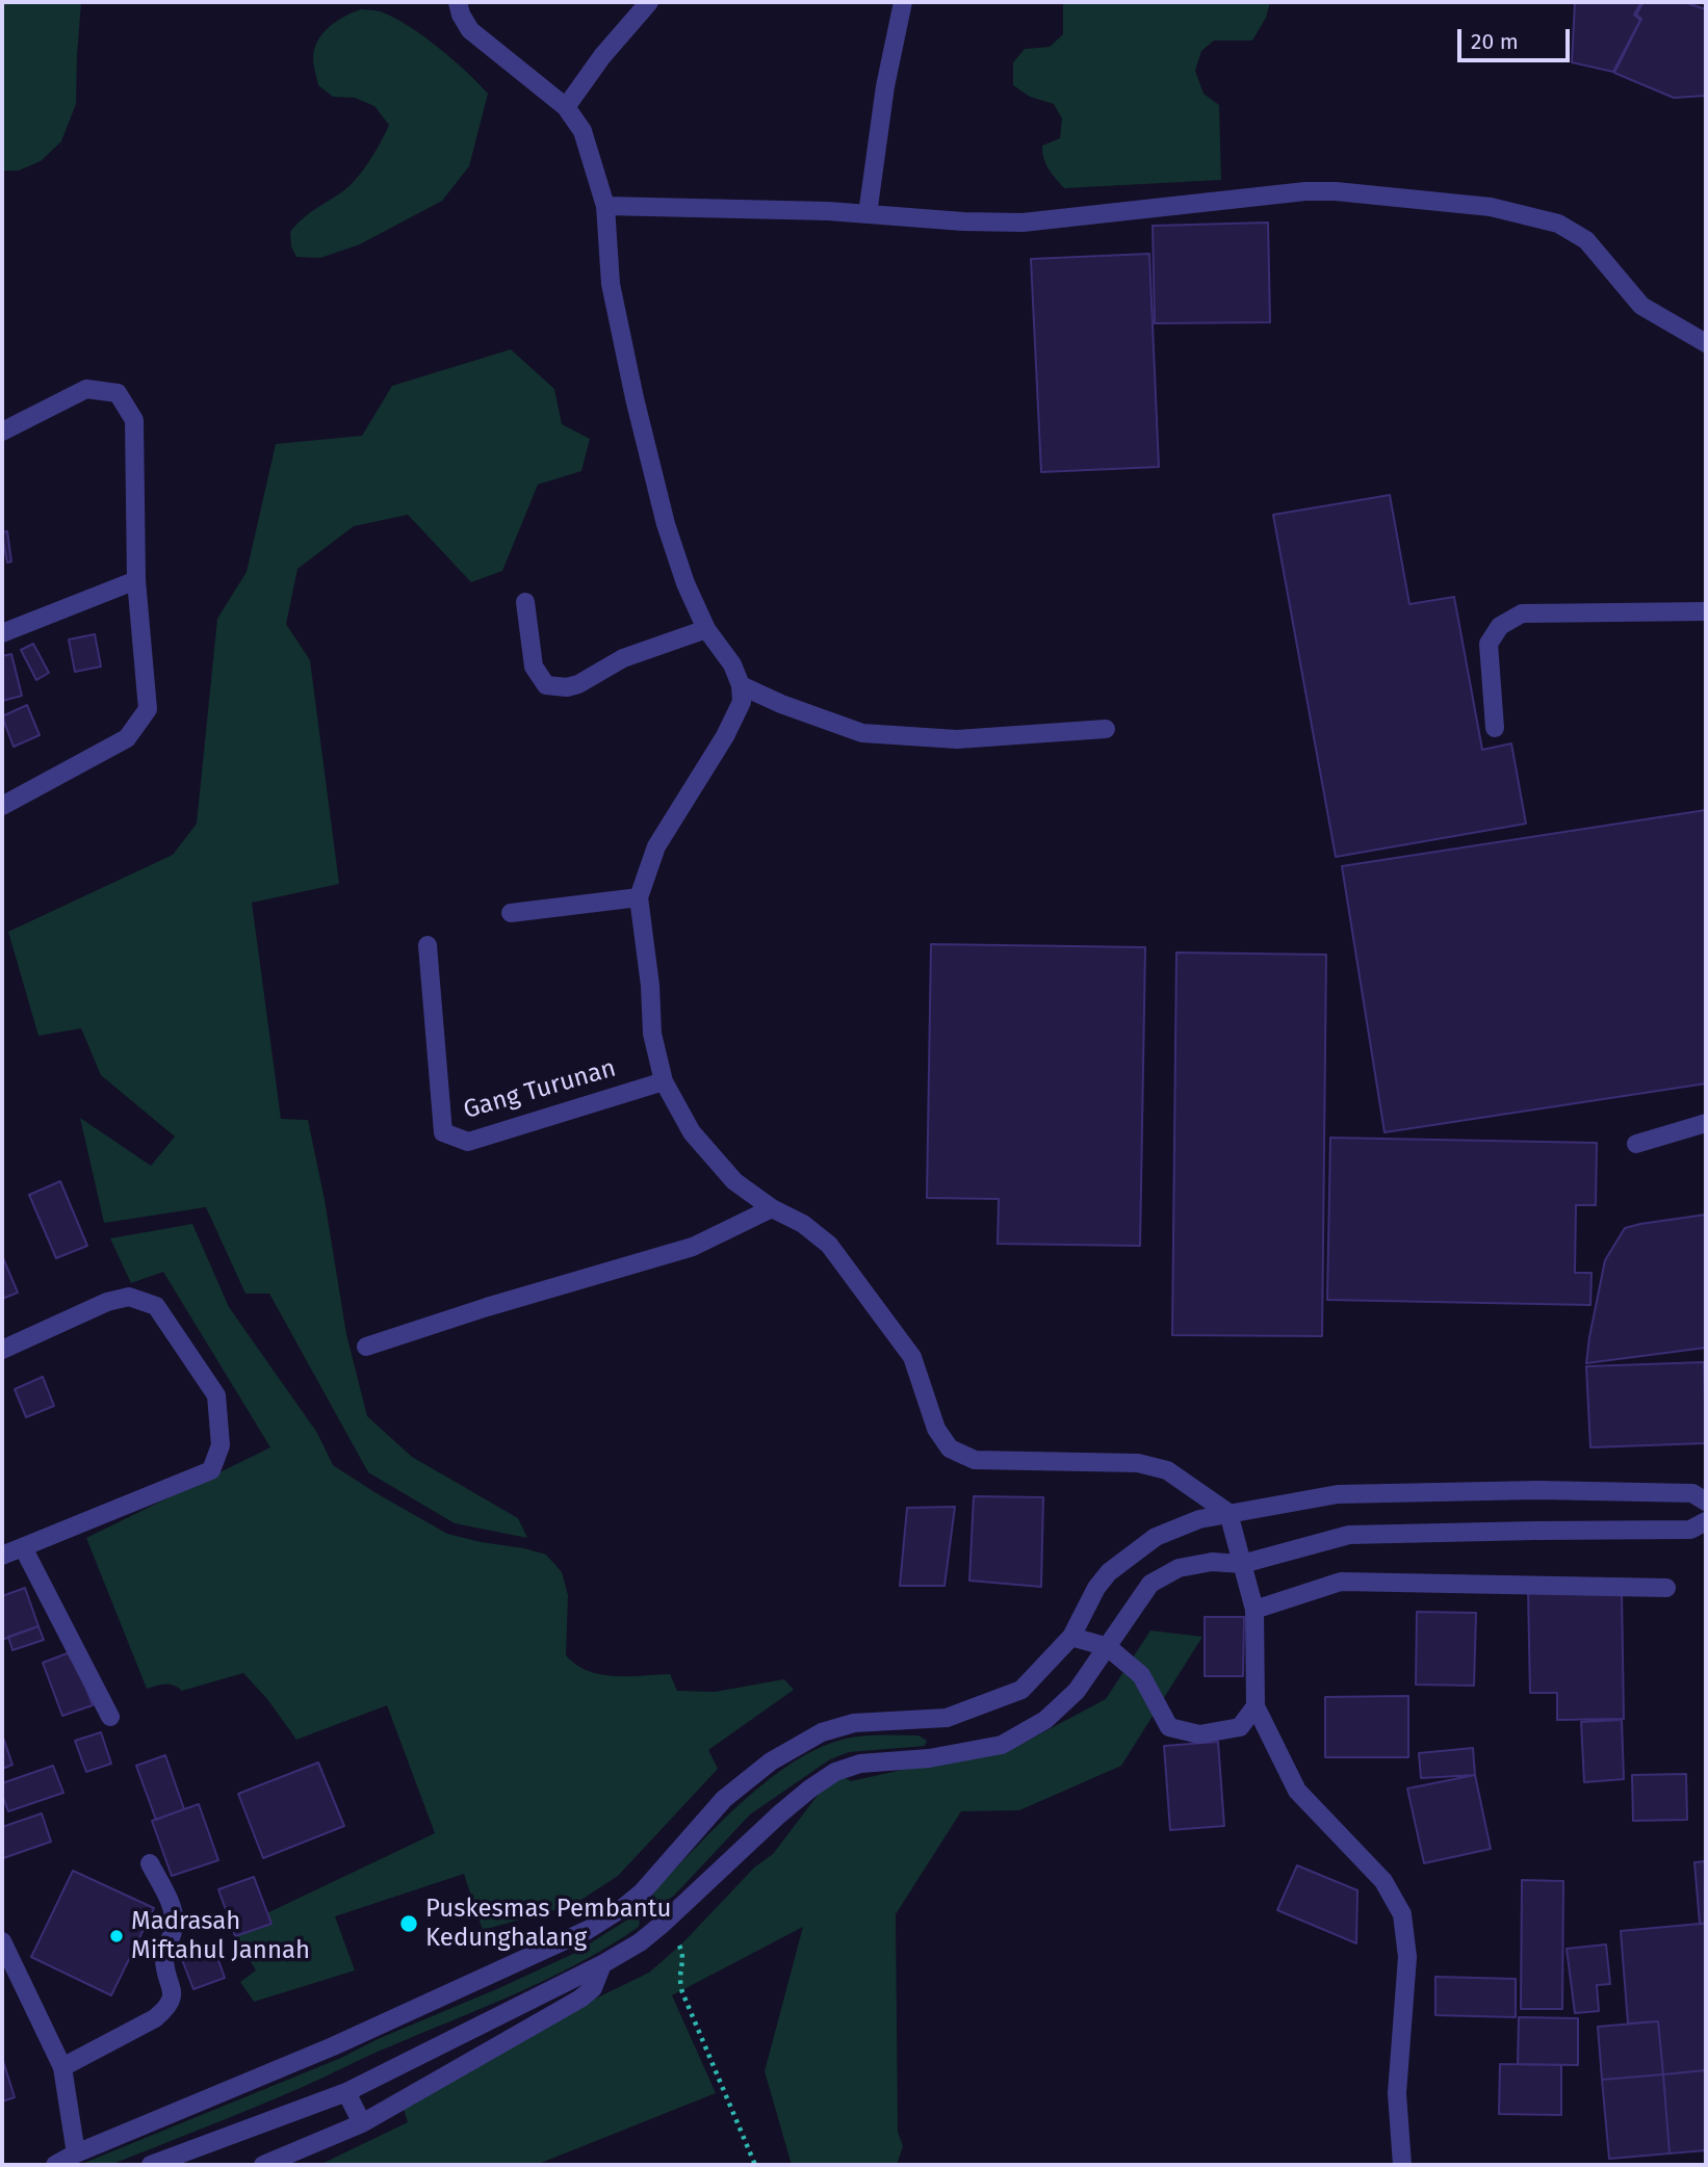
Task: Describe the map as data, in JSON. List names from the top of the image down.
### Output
{
  "streets": {
    "street": ["Gang Turunan"]
  },
  "places": ["Puskesmas Pembantu Kedunghalang", "Madrasah Miftahul Jannah"],
  "scale_bar": "20 m"
}
